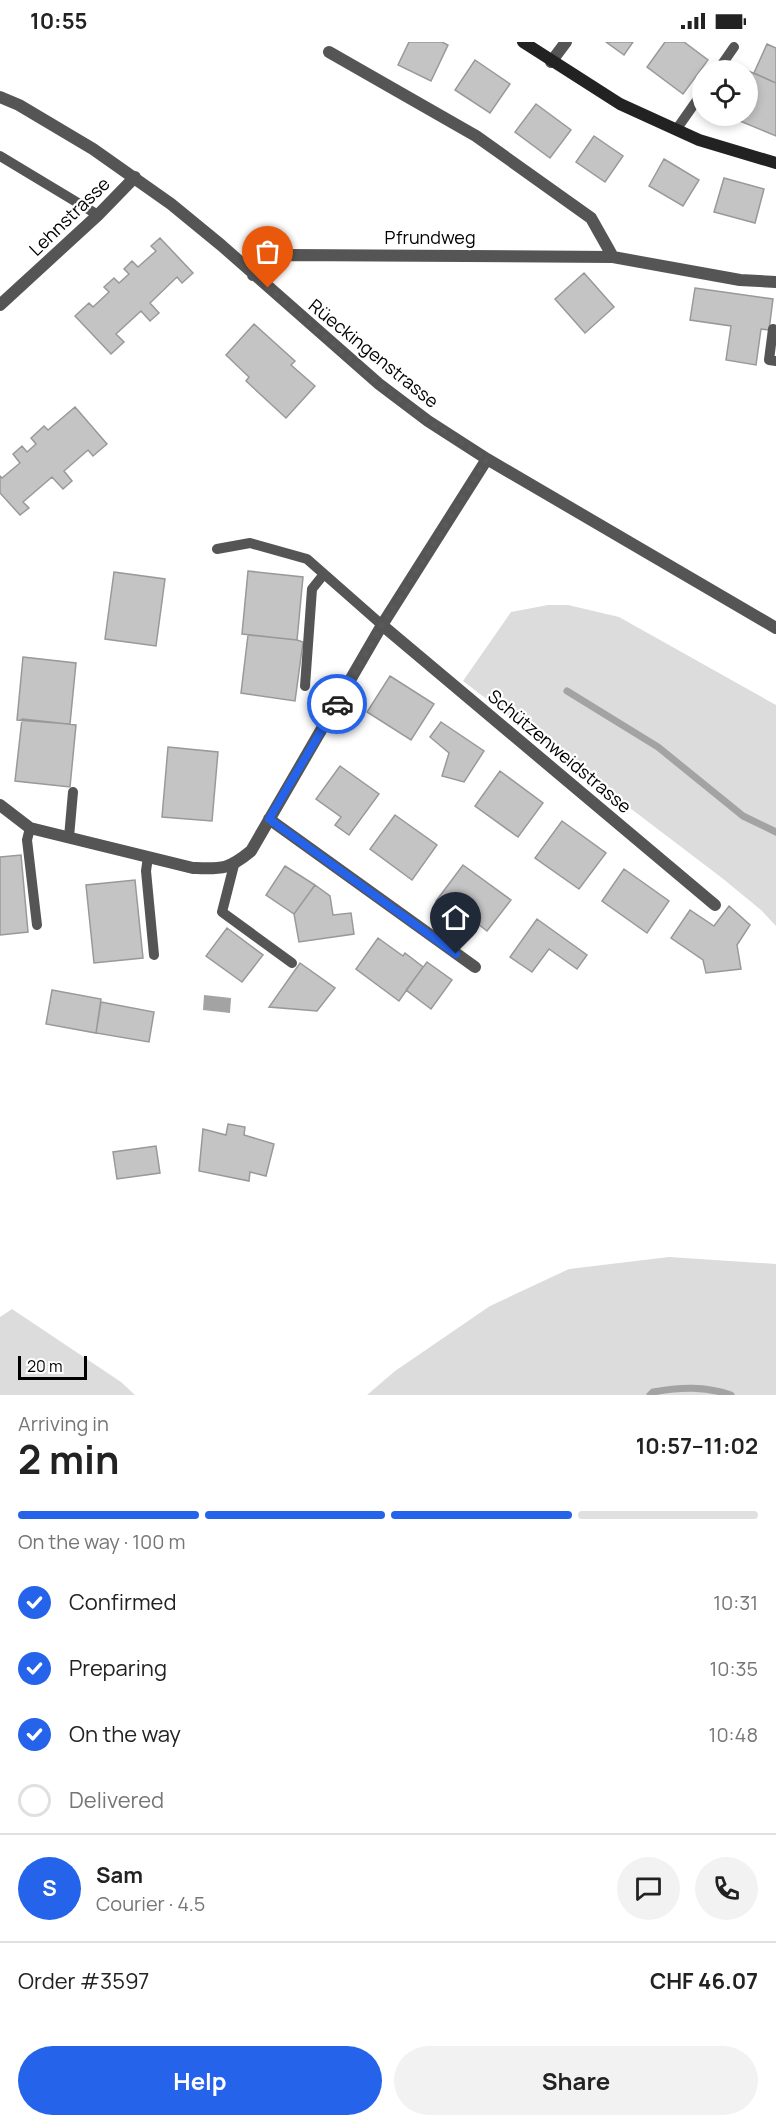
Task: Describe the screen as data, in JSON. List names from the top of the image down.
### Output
{
  "streets": {
    "street": [
      "Lehnstrasse",
      "Pfrundweg",
      "Rüeckingenstrasse",
      "Schützenweidstrasse"
    ]
  },
  "crossings": [
    ["Lehnstrasse", "Rüeckingenstrasse"],
    ["Pfrundweg", "Rüeckingenstrasse"]
  ],
  "scale_bar": "20 m",
  "page": {
    "status": "10:55",
    "scale": "20 m",
    "heading": ["2 min", "Arriving in", "10:57–11:02"],
    "panel": [
      "Sam",
      "Courier · 4.5",
      "Order #3597",
      "CHF 46.07"
    ],
    "bar": "On the way · 100 m",
    "list": [
      ["Confirmed", "10:31"],
      ["Preparing", "10:35"],
      ["On the way", "10:48"],
      "Delivered"
    ],
    "round": "S",
    "buttons": ["Help", "Share"]
  }
}
